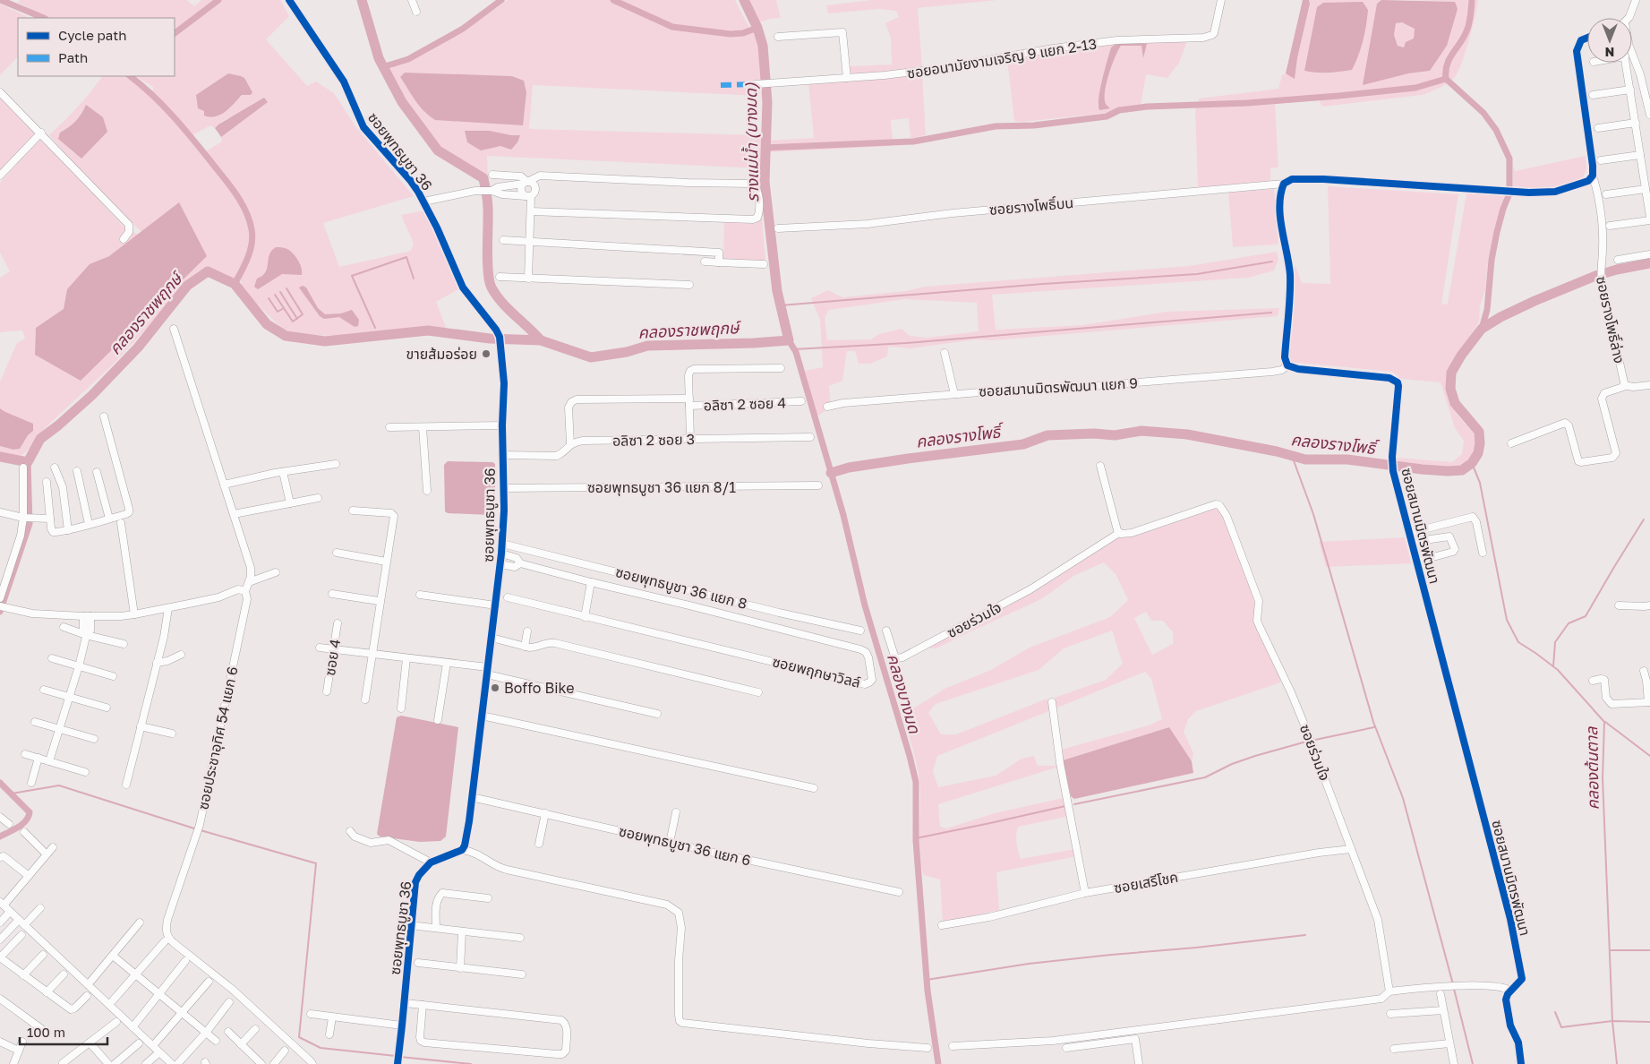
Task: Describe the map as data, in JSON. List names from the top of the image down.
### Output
{
  "streets": {
    "street": [
      "ซอยอนามัยงามเจริญ 9 แยก 2-13",
      "ซอยพุทธบูชา 36",
      "ซอยรางโพธิ์บน",
      "ซอยรางโพธิ์ล่าง",
      "ซอยสมานมิตรพัฒนา แยก 9",
      "อลิซา 2 ซอย 4",
      "อลิซา 2 ซอย 3",
      "ซอยพุทธบูชา 36 แยก 8/1",
      "ซอยสมานมิตรพัฒนา",
      "ซอยพุทธบูชา 36 แยก 8",
      "ซอยร่วมใจ",
      "ซอย 4",
      "ซอยพฤกษาวิลล์",
      "ซอยประชาอุทิศ 54 แยก 6",
      "ซอยพุทธบูชา 36 แยก 6",
      "ซอยเสรีโชค"
    ]
  },
  "crossings": [
    ["ซอยพุทธบูชา 36", "อลิซา 2 ซอย 3"],
    ["ซอยพุทธบูชา 36", "ซอยพุทธบูชา 36 แยก 8/1"],
    ["ซอยพุทธบูชา 36", "ซอยพุทธบูชา 36 แยก 8"],
    ["ซอยพุทธบูชา 36", "ซอยพฤกษาวิลล์"],
    ["ซอยพุทธบูชา 36", "ซอยพุทธบูชา 36 แยก 6"],
    ["ซอยสมานมิตรพัฒนา แยก 9", "ซอยสมานมิตรพัฒนา"],
    ["อลิซา 2 ซอย 4", "อลิซา 2 ซอย 3"],
    ["ซอยร่วมใจ", "ซอยเสรีโชค"]
  ],
  "water": [
    "รางแม่น้ำ (บางมด)",
    "คลองราชพฤกษ์",
    "คลองรางโพธิ์",
    "คลองบางมด",
    "คลองต้นตาล"
  ],
  "places": ["ขายส้มอร่อย", "Boffo Bike"],
  "legend": ["Cycle path", "Path"],
  "scale_bar": "100 m",
  "north": "bottom"
}
